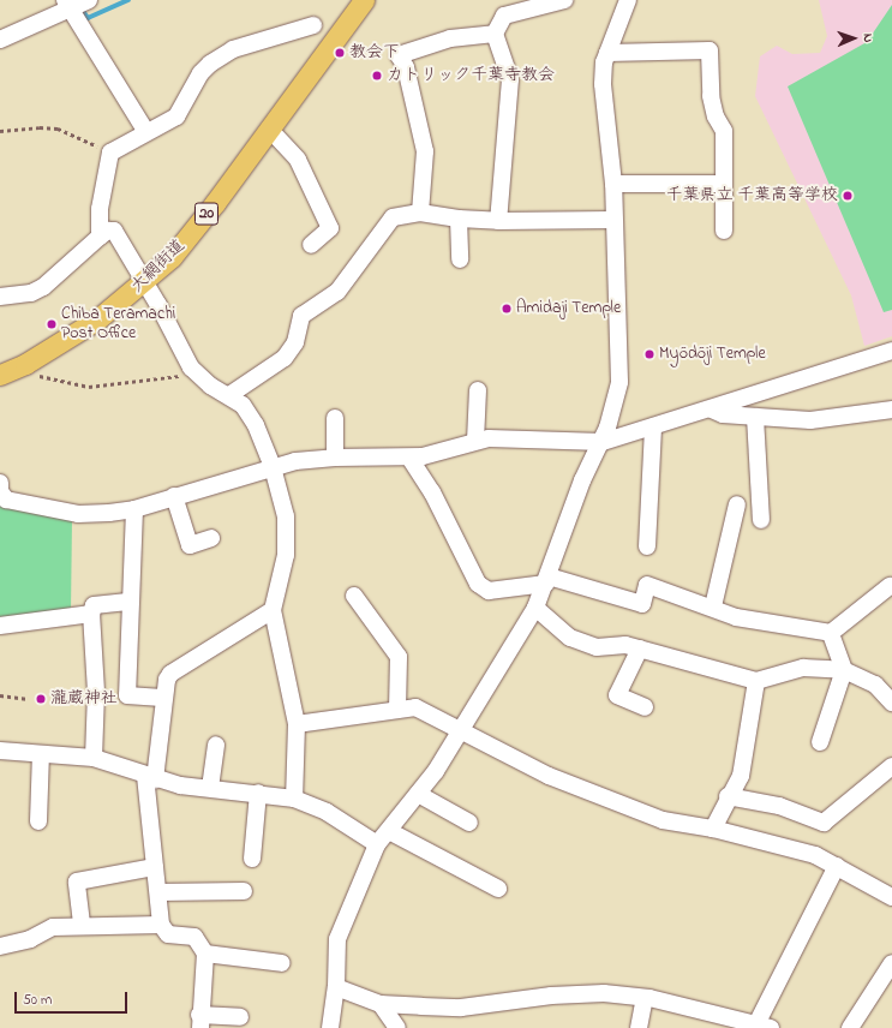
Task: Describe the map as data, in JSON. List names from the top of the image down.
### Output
{
  "streets": {
    "main road": ["20", "大網街道"]
  },
  "places": [
    "教会下",
    "カトリック千葉寺教会",
    "千葉県立 千葉高等学校",
    "Amidaji Temple",
    "Chiba Teramachi Post Office",
    "Myōdōji Temple",
    "瀧蔵神社"
  ],
  "scale_bar": "50 m",
  "north": "right"
}
